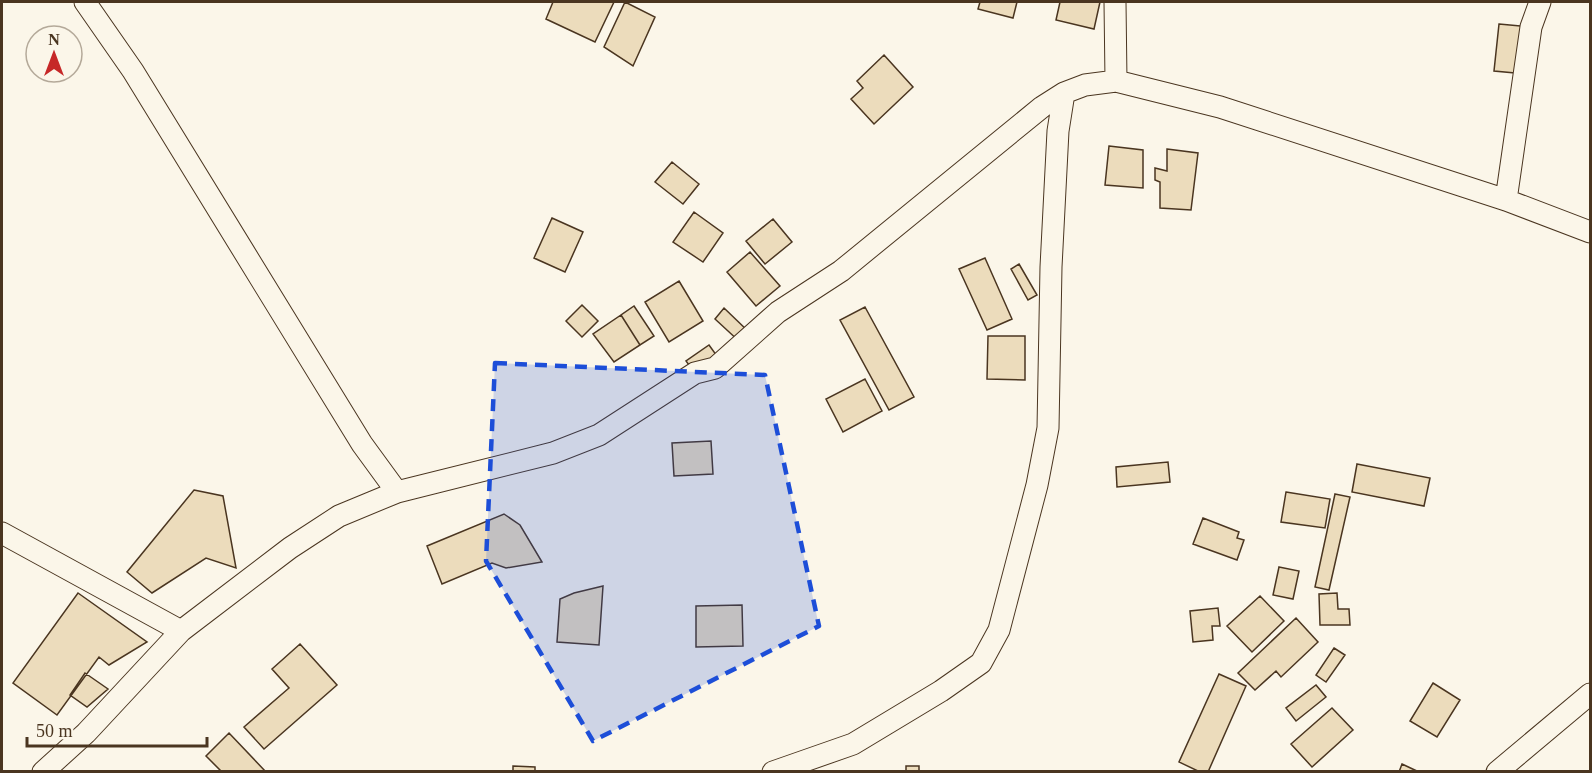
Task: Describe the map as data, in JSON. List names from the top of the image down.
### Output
{
  "scale_bar": "50 m",
  "north": "top"
}
